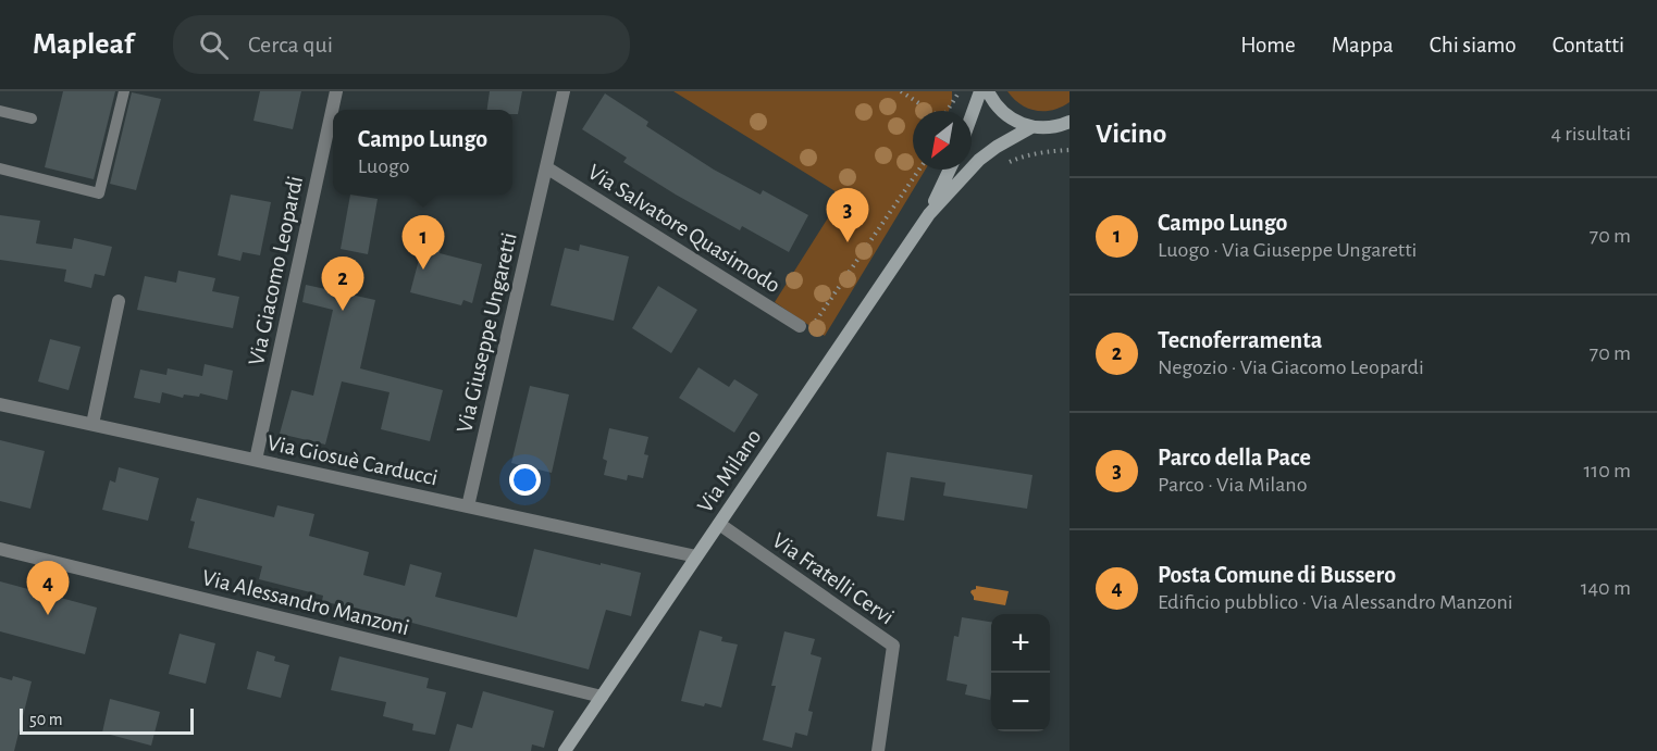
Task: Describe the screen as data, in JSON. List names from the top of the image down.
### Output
{
  "streets": {
    "street": [
      "Via Salvatore Quasimodo",
      "Via Giacomo Leopardi",
      "Via Giuseppe Ungaretti",
      "Via Giosuè Carducci",
      "Via Milano",
      "Via Fratelli Cervi",
      "Via Alessandro Manzoni"
    ]
  },
  "crossings": [
    ["Via Salvatore Quasimodo", "Via Giuseppe Ungaretti"],
    ["Via Giacomo Leopardi", "Via Giosuè Carducci"],
    ["Via Giuseppe Ungaretti", "Via Giosuè Carducci"],
    ["Via Giosuè Carducci", "Via Milano"],
    ["Via Milano", "Via Fratelli Cervi"],
    ["Via Milano", "Via Alessandro Manzoni"]
  ],
  "scale_bar": "50 m",
  "north": "bottom left",
  "page": {
    "header": "Mapleaf",
    "search": "Cerca qui",
    "nav": [
      "Home",
      "Mappa",
      "Chi siamo",
      "Contatti"
    ],
    "heading": ["Vicino", "4 risultati"],
    "popup": ["Campo Lungo", "Luogo"],
    "list": [
      {
        "mark": "1",
        "name": "Campo Lungo",
        "note": "Luogo · Via Giuseppe Ungaretti",
        "value": "70 m"
      },
      {
        "mark": "2",
        "name": "Tecnoferramenta",
        "note": "Negozio · Via Giacomo Leopardi",
        "value": "70 m"
      },
      {
        "mark": "3",
        "name": "Parco della Pace",
        "note": "Parco · Via Milano",
        "value": "110 m"
      },
      {
        "mark": "4",
        "name": "Posta Comune di Bussero",
        "note": "Edificio pubblico · Via Alessandro Manzoni",
        "value": "140 m"
      }
    ],
    "pins": [
      "3",
      "1",
      "2",
      "4"
    ],
    "map_buttons": ["+", "−"],
    "scale": "50 m"
  }
}
